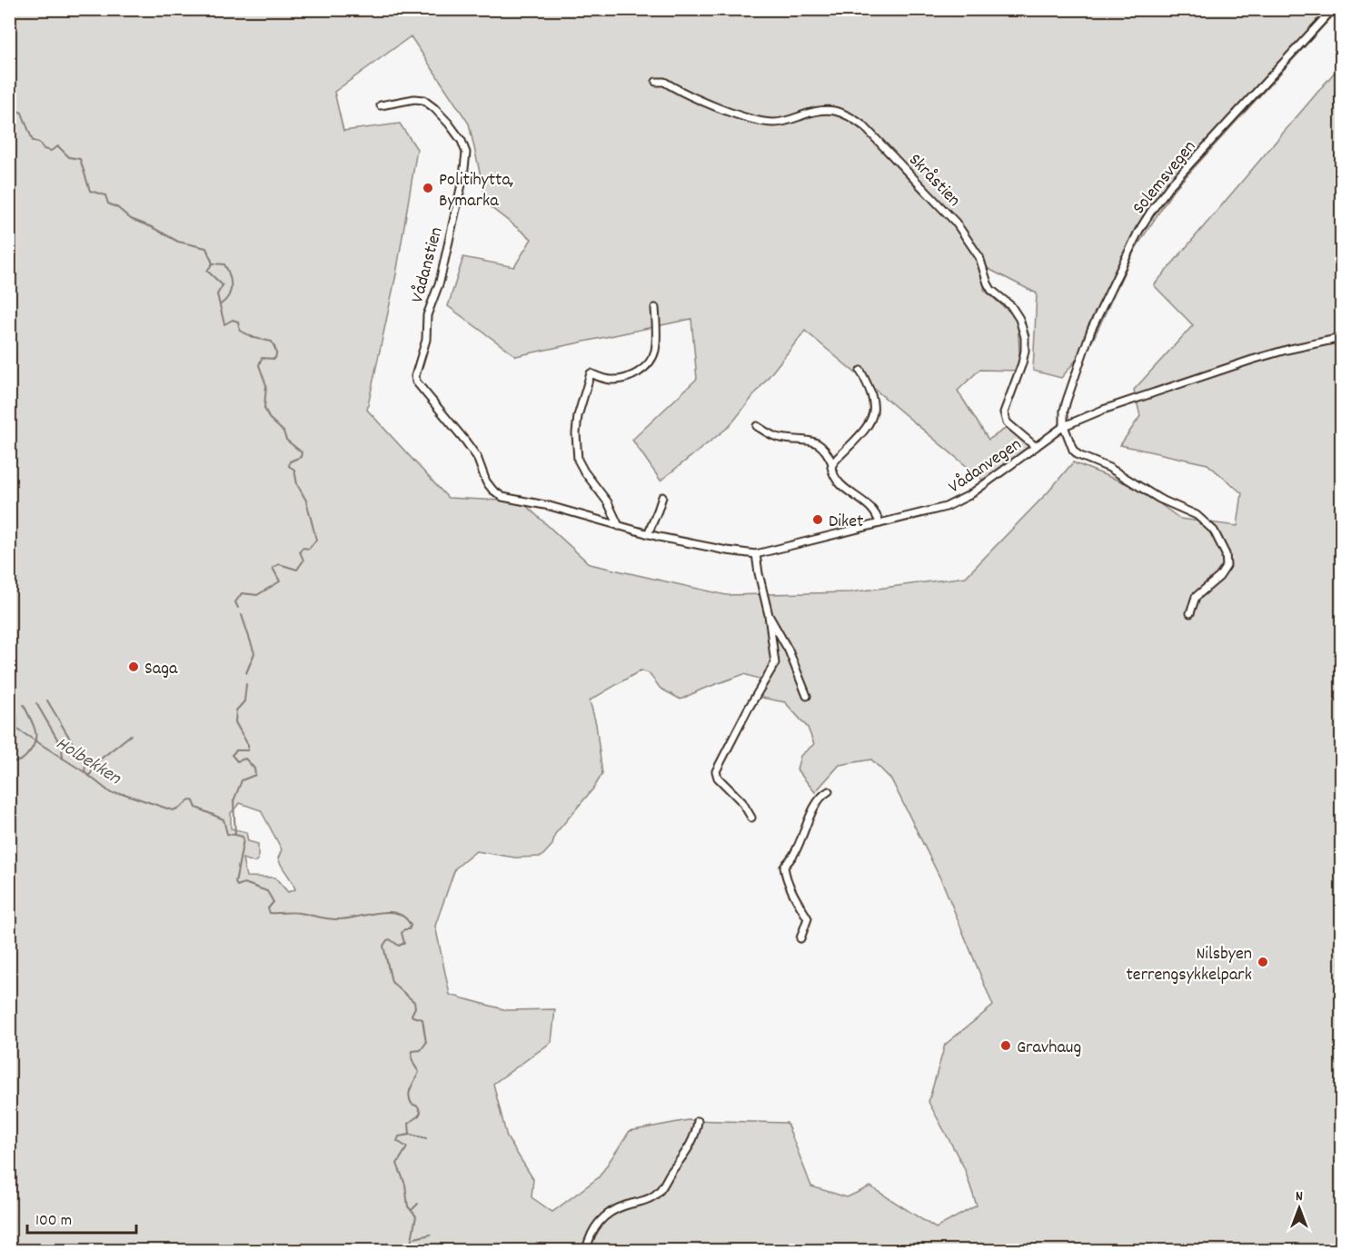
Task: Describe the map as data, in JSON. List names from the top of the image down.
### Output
{
  "streets": {
    "street": [
      "Solemsvegen",
      "Skråstien",
      "Vådanstien",
      "Vådanvegen"
    ]
  },
  "crossings": [
    ["Solemsvegen", "Vådanvegen"],
    ["Skråstien", "Vådanvegen"],
    ["Vådanstien", "Vådanvegen"]
  ],
  "water": ["Holbekken"],
  "places": [
    "Politihytta, Bymarka",
    "Diket",
    "Saga",
    "Nilsbyen terrengsykkelpark",
    "Gravhaug"
  ],
  "scale_bar": "100 m",
  "north": "top"
}
